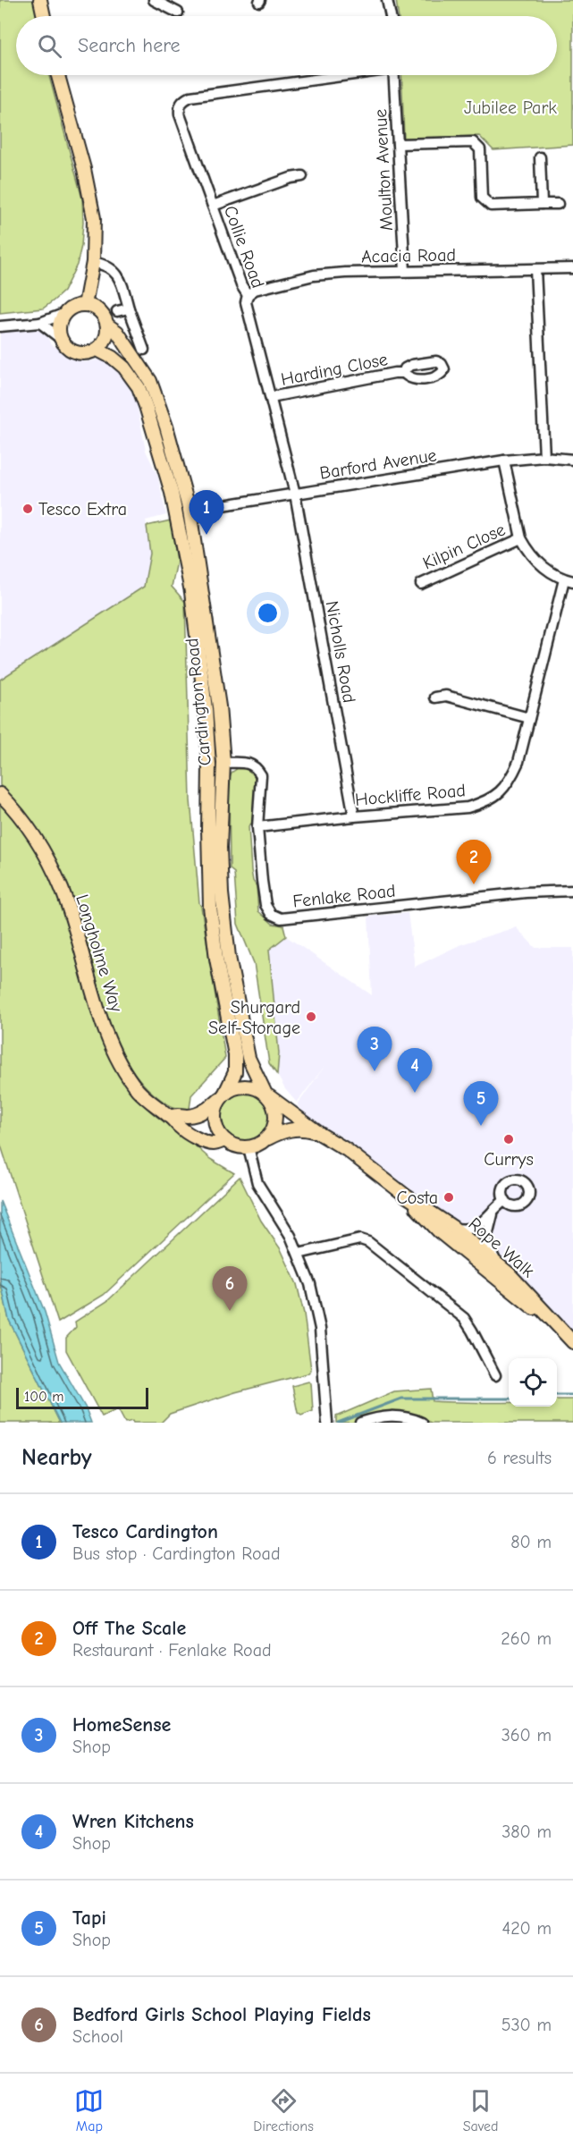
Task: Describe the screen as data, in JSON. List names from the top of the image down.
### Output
{
  "streets": {
    "main road": ["Cardington Road", "Longholme Way", "Rope Walk"],
    "street": [
      "Moulton Avenue",
      "Collie Road",
      "Acacia Road",
      "Harding Close",
      "Barford Avenue",
      "Kilpin Close",
      "Nicholls Road",
      "Hockliffe Road",
      "Fenlake Road"
    ]
  },
  "crossings": [
    ["Moulton Avenue", "Acacia Road"],
    ["Collie Road", "Acacia Road"],
    ["Collie Road", "Harding Close"],
    ["Collie Road", "Barford Avenue"],
    ["Collie Road", "Nicholls Road"],
    ["Barford Avenue", "Nicholls Road"],
    ["Barford Avenue", "Cardington Road"],
    ["Nicholls Road", "Hockliffe Road"],
    ["Cardington Road", "Fenlake Road"],
    ["Cardington Road", "Longholme Way"],
    ["Cardington Road", "Rope Walk"],
    ["Hockliffe Road", "Fenlake Road"],
    ["Longholme Way", "Rope Walk"]
  ],
  "parks": ["Jubilee Park"],
  "places": [
    "Tesco Extra",
    "Shurgard Self-Storage",
    "Currys",
    "Costa"
  ],
  "scale_bar": "100 m",
  "page": {
    "search": "Search here",
    "pins": [
      "1",
      "2",
      "3",
      "4",
      "5",
      "6"
    ],
    "scale": "100 m",
    "heading": ["Nearby", "6 results"],
    "list": [
      {
        "mark": "1",
        "name": "Tesco Cardington",
        "note": "Bus stop · Cardington Road",
        "value": "80 m"
      },
      {
        "mark": "2",
        "name": "Off The Scale",
        "note": "Restaurant · Fenlake Road",
        "value": "260 m"
      },
      {
        "mark": "3",
        "name": "HomeSense",
        "note": "Shop",
        "value": "360 m"
      },
      {
        "mark": "4",
        "name": "Wren Kitchens",
        "note": "Shop",
        "value": "380 m"
      },
      {
        "mark": "5",
        "name": "Tapi",
        "note": "Shop",
        "value": "420 m"
      },
      {
        "mark": "6",
        "name": "Bedford Girls School Playing Fields",
        "note": "School",
        "value": "530 m"
      }
    ],
    "nav": ["Map", "Directions", "Saved"]
  }
}
